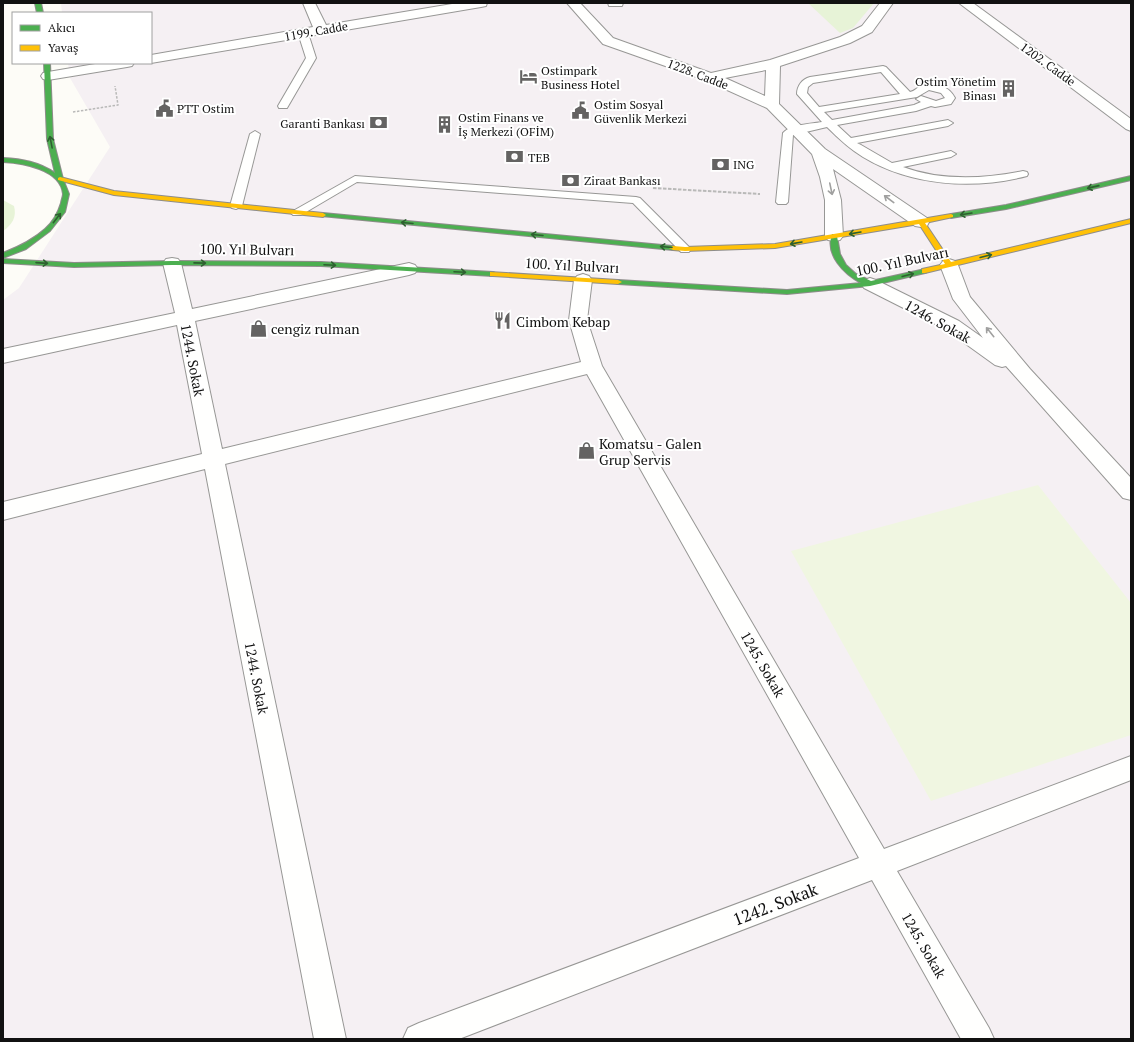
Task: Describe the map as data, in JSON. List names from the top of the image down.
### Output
{
  "streets": {
    "main road": ["100. Yıl Bulvarı"],
    "street": [
      "1199. Cadde",
      "1202. Cadde",
      "1228. Cadde",
      "1246. Sokak",
      "1244. Sokak",
      "1245. Sokak",
      "1242. Sokak"
    ]
  },
  "crossings": [
    ["1228. Cadde", "100. Yıl Bulvarı"],
    ["100. Yıl Bulvarı", "1246. Sokak"],
    ["100. Yıl Bulvarı", "1244. Sokak"],
    ["100. Yıl Bulvarı", "1245. Sokak"],
    ["1245. Sokak", "1242. Sokak"]
  ],
  "places": {
    "hotel": ["Ostimpark Business Hotel"],
    "building": ["Ostim Yönetim Binası", "Ostim Finans ve İş Merkezi (OFİM)"],
    "public building": ["PTT Ostim", "Ostim Sosyal Güvenlik Merkezi"],
    "bank": [
      "Garanti Bankası",
      "TEB",
      "ING",
      "Ziraat Bankası"
    ],
    "restaurant": ["Cimbom Kebap"],
    "shop": ["cengiz rulman", "Komatsu - Galen Grup Servis"]
  },
  "legend": ["Akıcı", "Yavaş"]
}
